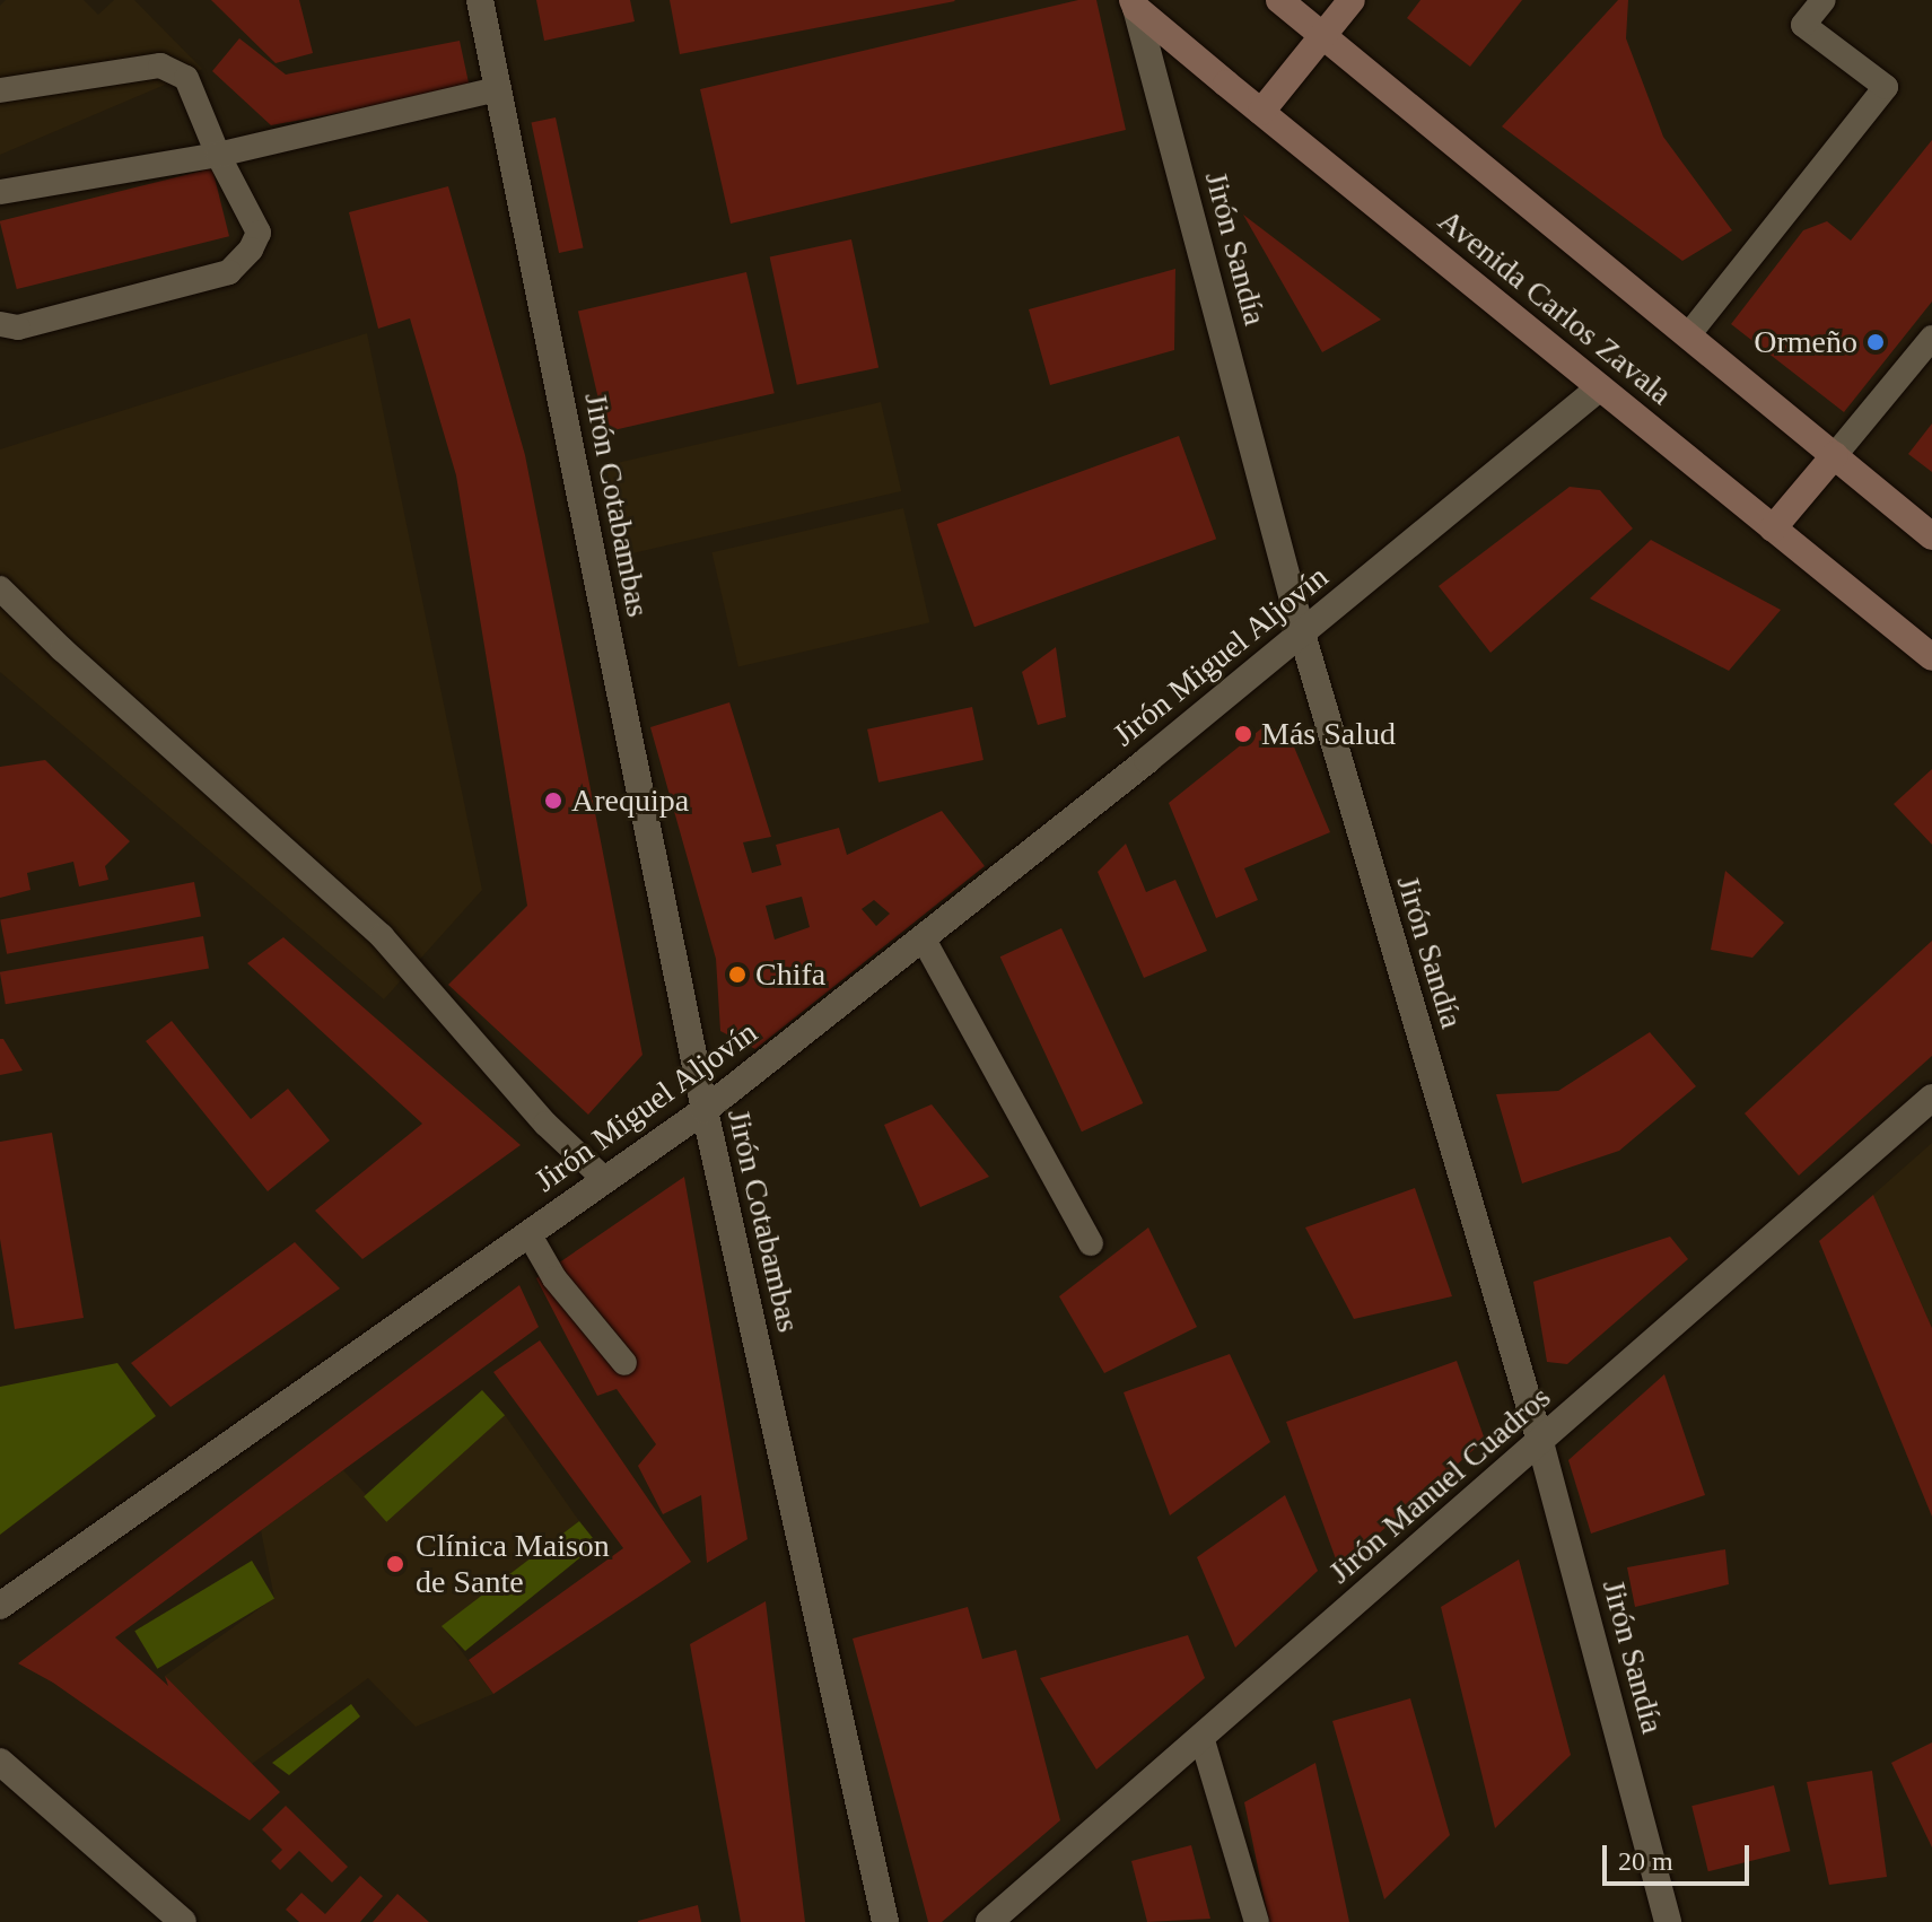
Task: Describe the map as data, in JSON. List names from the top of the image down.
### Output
{
  "streets": {
    "main road": ["Avenida Carlos Zavala"],
    "street": [
      "Jirón Sandía",
      "Jirón Cotabambas",
      "Jirón Miguel Aljovín",
      "Jirón Manuel Cuadros"
    ]
  },
  "crossings": [
    ["Jirón Sandía", "Avenida Carlos Zavala"],
    ["Jirón Sandía", "Jirón Miguel Aljovín"],
    ["Jirón Sandía", "Jirón Manuel Cuadros"],
    ["Avenida Carlos Zavala", "Jirón Miguel Aljovín"],
    ["Jirón Cotabambas", "Jirón Miguel Aljovín"]
  ],
  "places": [
    "Ormeño",
    "Más Salud",
    "Arequipa",
    "Chifa",
    "Clínica Maison de Sante"
  ],
  "scale_bar": "20 m"
}
